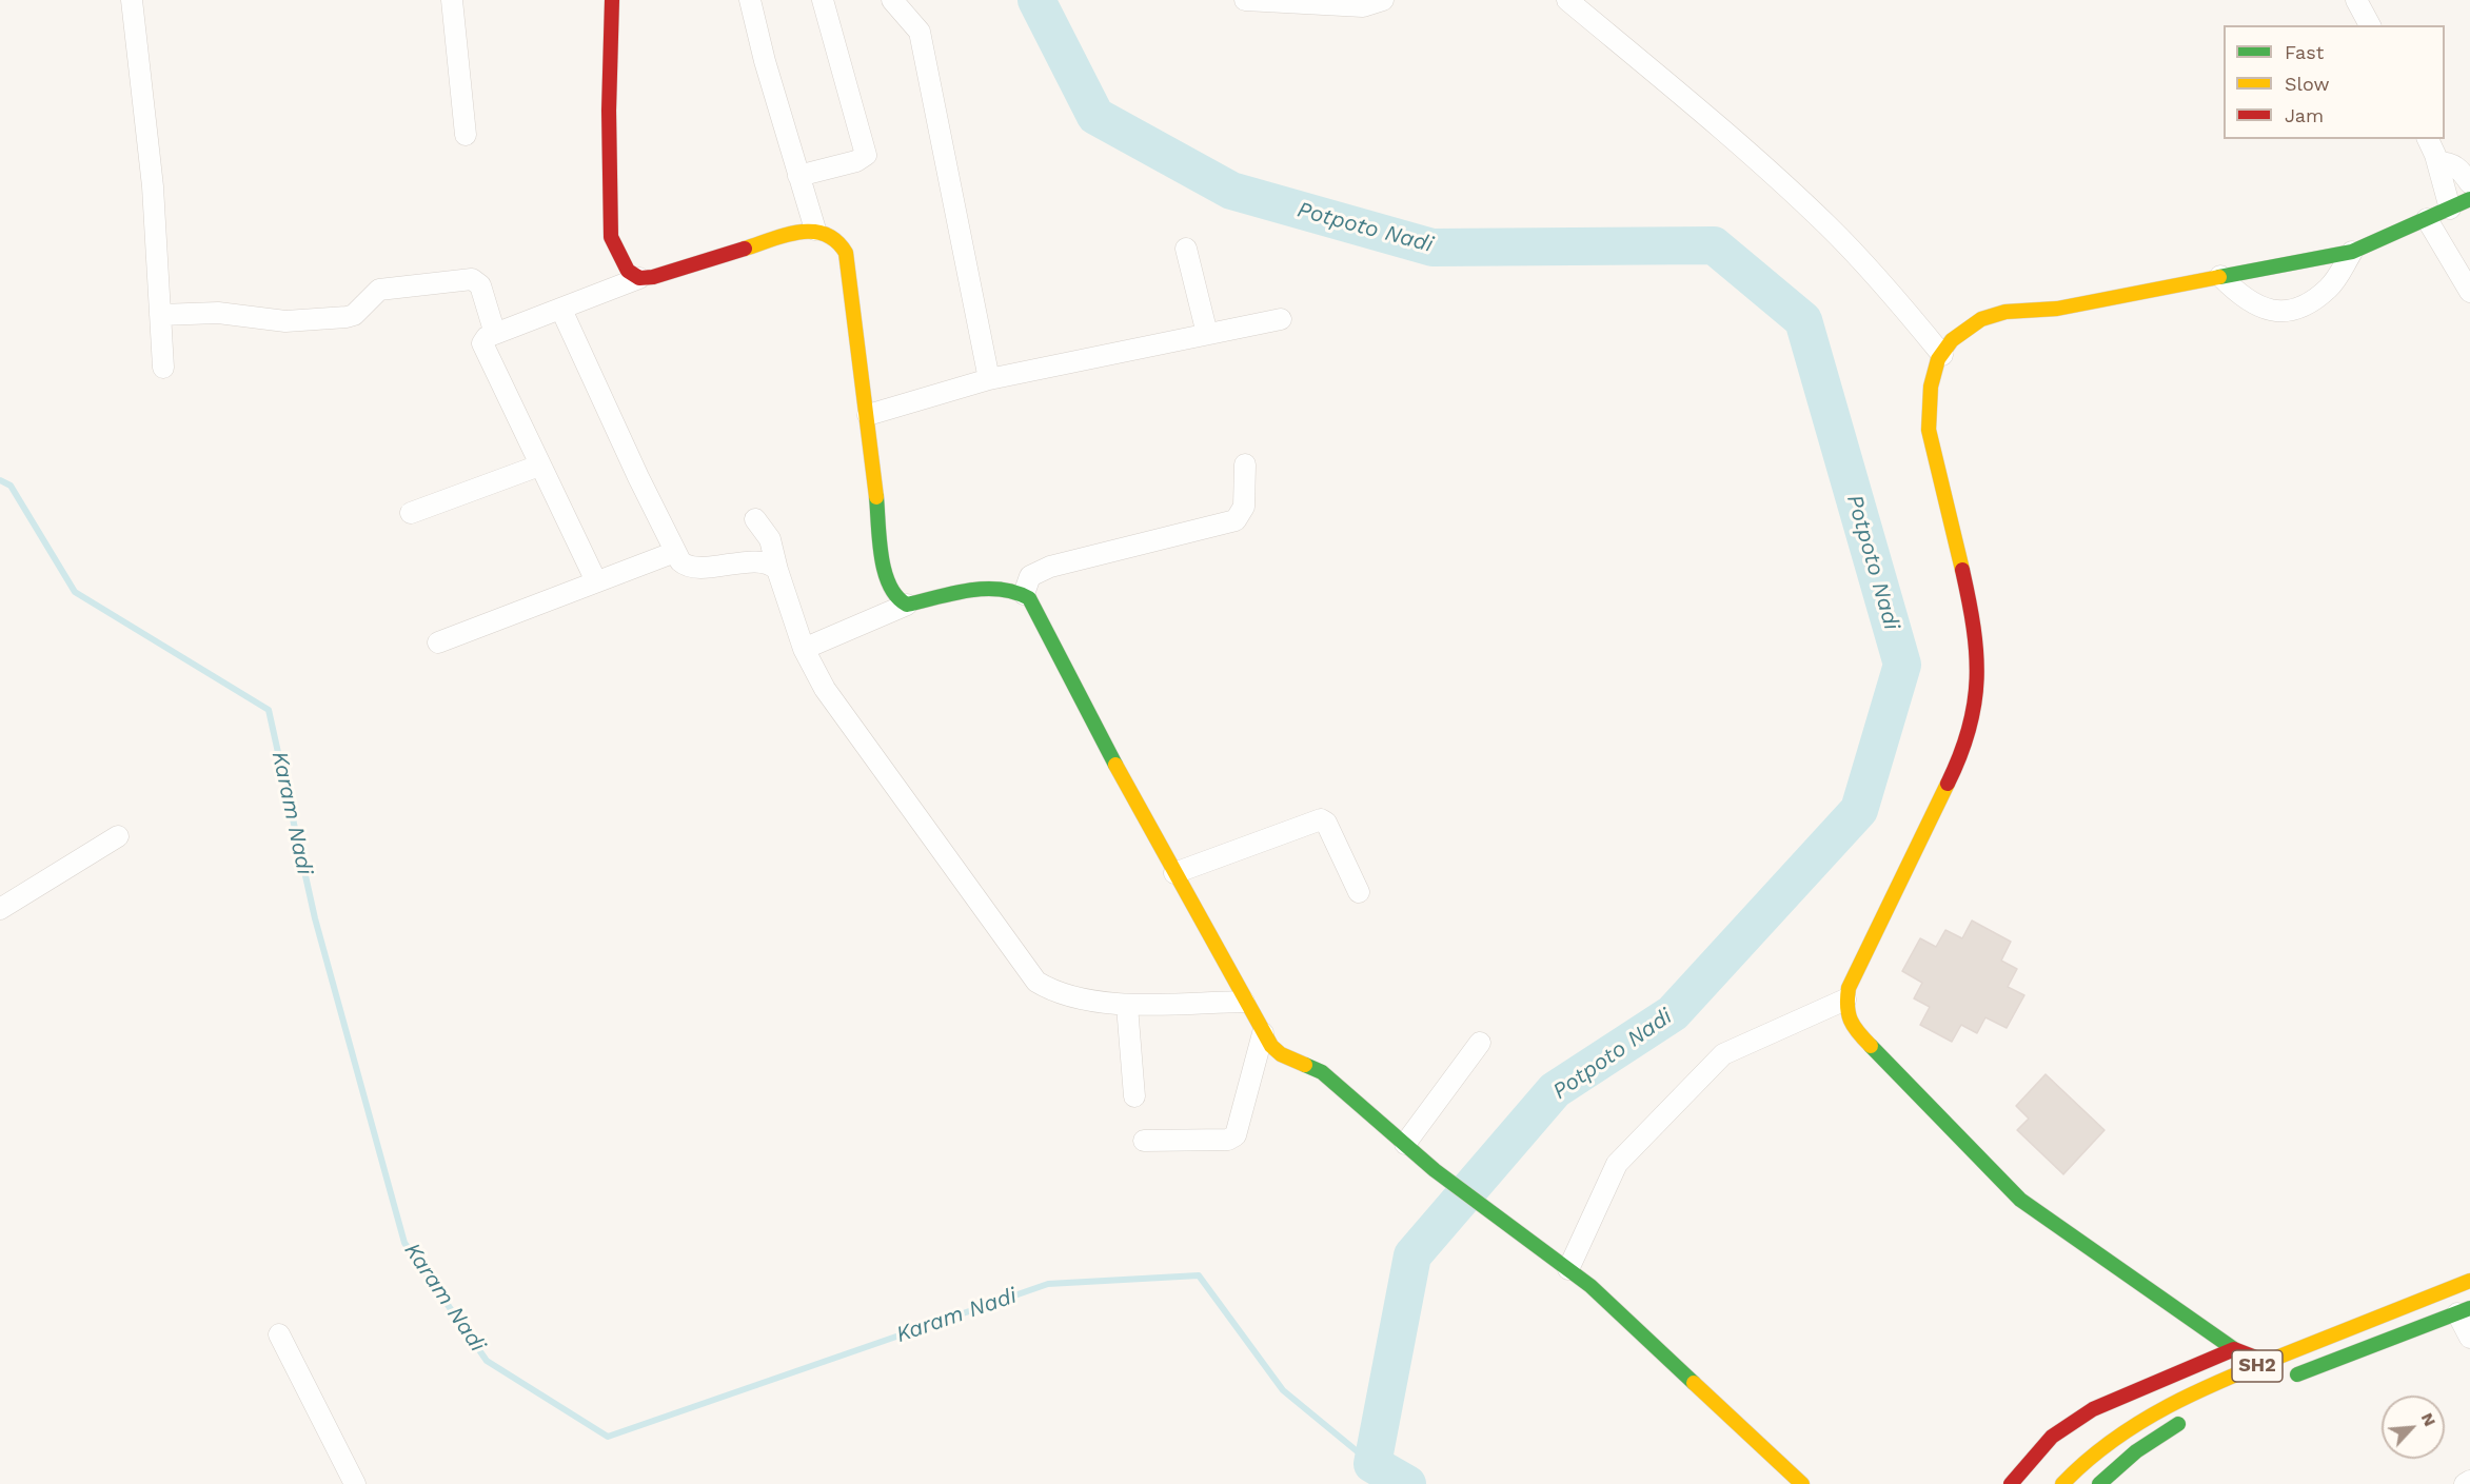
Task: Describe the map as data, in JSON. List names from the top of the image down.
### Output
{
  "streets": {
    "street": ["SH2"]
  },
  "water": ["Potpoto Nadi", "Karam Nadi"],
  "legend": ["Fast", "Slow", "Jam"],
  "north": "top right"
}
